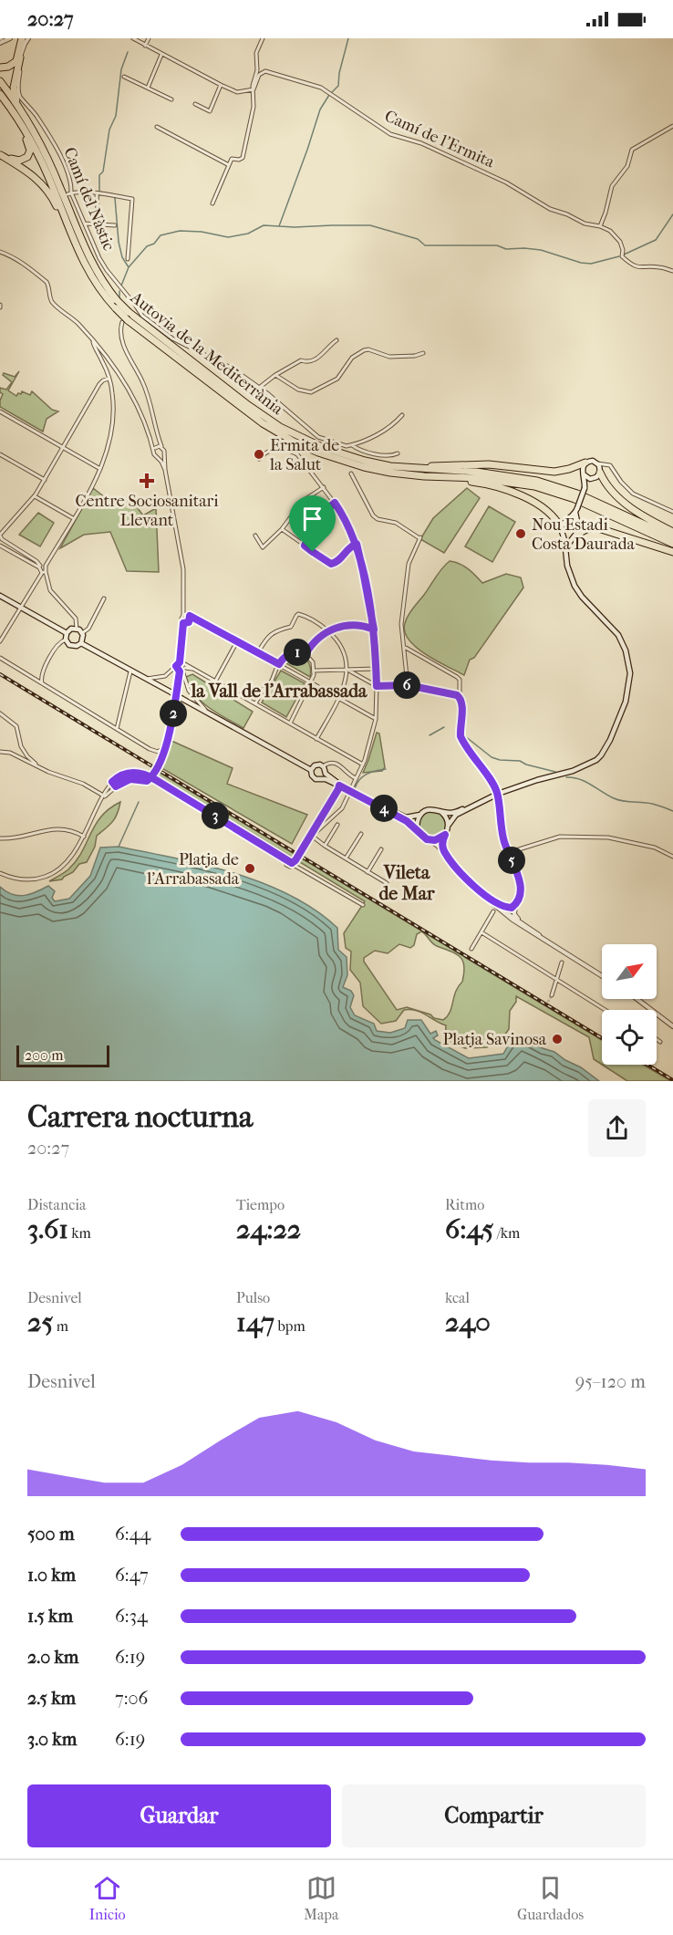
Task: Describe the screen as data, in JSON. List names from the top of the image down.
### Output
{
  "streets": {
    "highway": ["Autovia de la Mediterrània"],
    "street": ["Camí de l'Ermita", "Camí del Nàstic"]
  },
  "districts": ["la Vall de l'Arrabassada", "Vileta de Mar"],
  "places": {
    "other": [
      "Ermita de la Salut",
      "Nou Estadi Costa Daurada",
      "Platja de l'Arrabassada",
      "Platja Savinosa"
    ],
    "health": ["Centre Sociosanitari Llevant"]
  },
  "scale_bar": "200 m",
  "north": "top right",
  "page": {
    "status": "20:27",
    "pins": [
      "1",
      "6",
      "2",
      "4",
      "3",
      "5"
    ],
    "scale": "200 m",
    "heading": ["Carrera nocturna", "20:27"],
    "stats": [
      ["Distancia", "3.61 km"],
      ["Tiempo", "24:22"],
      ["Ritmo", "6:45 /km"],
      ["Desnivel", "25 m"],
      ["Pulso", "147 bpm"],
      ["kcal", "240"]
    ],
    "chart": ["Desnivel", "95–120 m"],
    "list": [
      {
        "name": "500 m",
        "note": "6:44"
      },
      {
        "name": "1.0 km",
        "note": "6:47"
      },
      {
        "name": "1.5 km",
        "note": "6:34"
      },
      {
        "name": "2.0 km",
        "note": "6:19"
      },
      {
        "name": "2.5 km",
        "note": "7:06"
      },
      {
        "name": "3.0 km",
        "note": "6:19"
      }
    ],
    "buttons": ["Guardar", "Compartir"],
    "tabs": ["Inicio", "Mapa", "Guardados"]
  }
}
